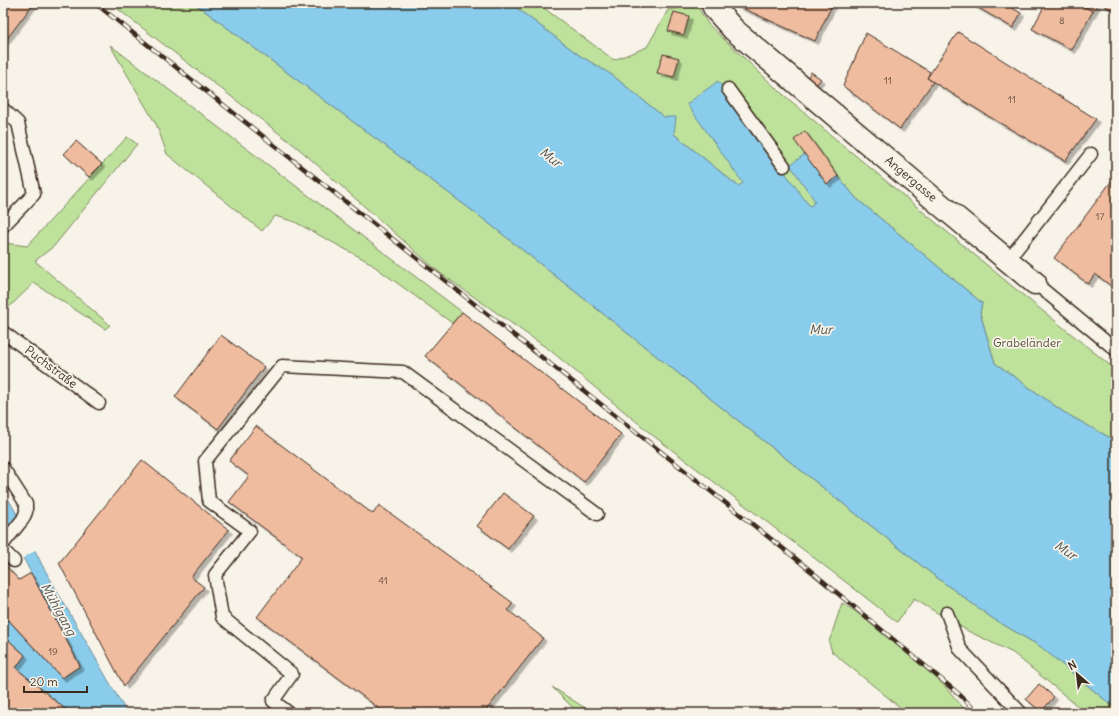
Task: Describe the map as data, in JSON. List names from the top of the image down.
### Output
{
  "streets": {
    "street": ["Angergasse"],
    "lane": ["Puchstraße"]
  },
  "water": ["Mur", "Mühlgang"],
  "parks": ["Grabeländer"],
  "house_numbers": [
    "8",
    "11",
    "11",
    "17",
    "41",
    "19"
  ],
  "scale_bar": "20 m",
  "north": "top left"
}
